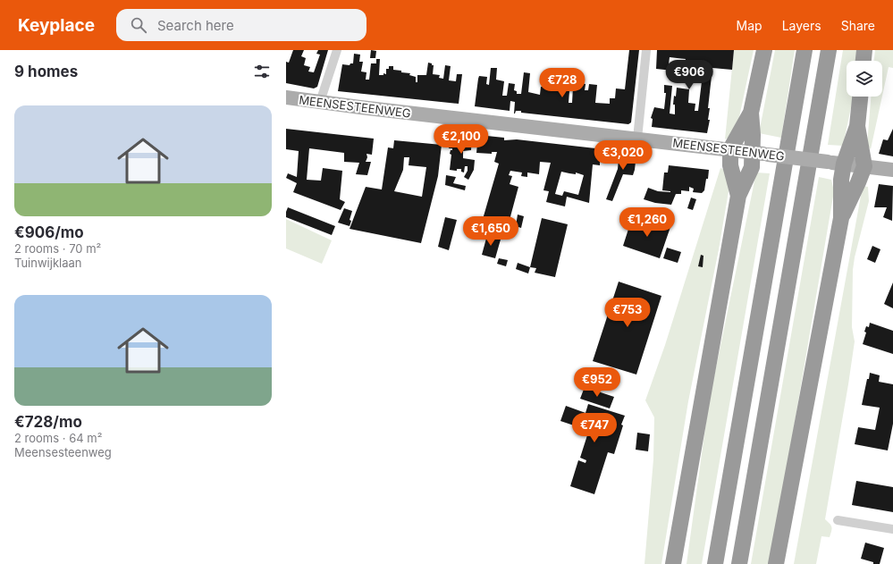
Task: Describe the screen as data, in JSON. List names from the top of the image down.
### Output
{
  "streets": {
    "main road": ["MEENSESTEENWEG"]
  },
  "page": {
    "header": "Keyplace",
    "search": "Search here",
    "nav": ["Map", "Layers", "Share"],
    "heading": "9 homes",
    "price": [
      "€906",
      "€728",
      "€2,100",
      "€3,020",
      "€1,260",
      "€1,650",
      "€753",
      "€952",
      "€747"
    ],
    "list": [
      {
        "name": "€906/mo",
        "note": "2 rooms · 70 m² · Tuinwijklaan"
      },
      {
        "name": "€728/mo",
        "note": "2 rooms · 64 m² · Meensesteenweg"
      }
    ]
  }
}
